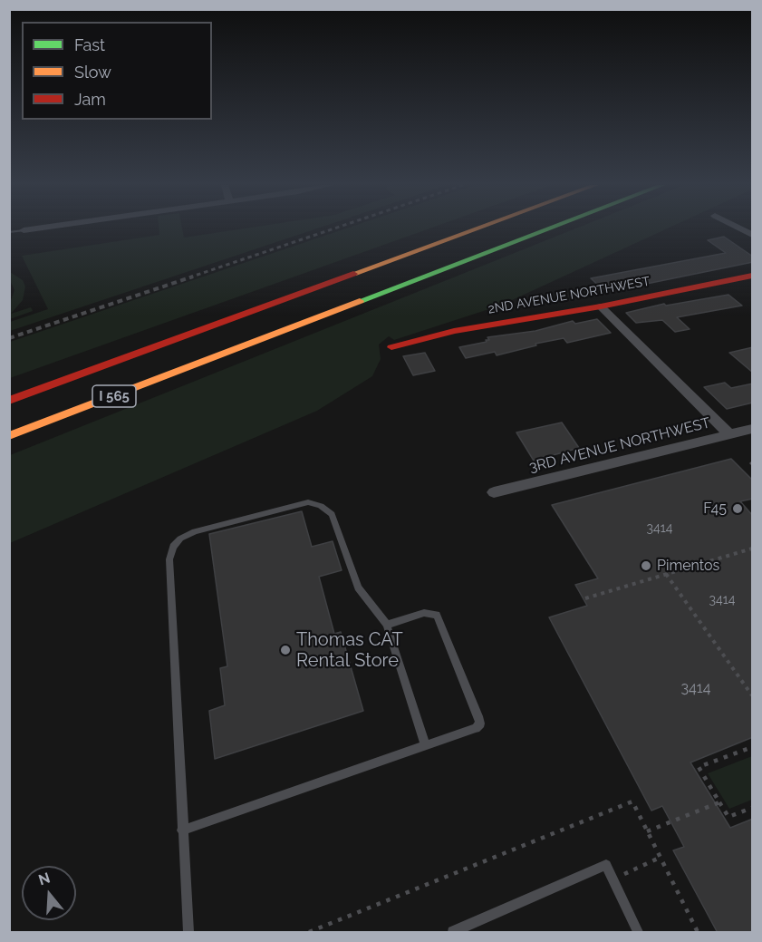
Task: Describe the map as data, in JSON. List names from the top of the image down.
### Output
{
  "streets": {
    "main road": ["2ND AVENUE NORTHWEST", "I 565"],
    "street": ["3RD AVENUE NORTHWEST"]
  },
  "places": ["F45", "Pimentos", "Thomas CAT Rental Store"],
  "house_numbers": ["3414", "3414", "3414"],
  "legend": ["Fast", "Slow", "Jam"],
  "north": "top"
}
